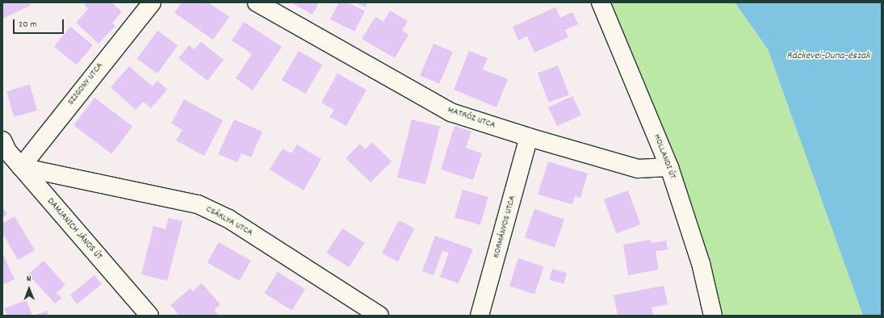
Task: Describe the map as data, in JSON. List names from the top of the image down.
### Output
{
  "streets": {
    "street": [
      "SZIGONY UTCA",
      "MATRÓZ UTCA",
      "HOLLANDI ÚT",
      "CSÁKLYA UTCA",
      "KORMÁNYOS UTCA",
      "DAMJANICH JÁNOS ÚT"
    ]
  },
  "crossings": [
    ["SZIGONY UTCA", "CSÁKLYA UTCA"],
    ["SZIGONY UTCA", "DAMJANICH JÁNOS ÚT"],
    ["MATRÓZ UTCA", "HOLLANDI ÚT"],
    ["MATRÓZ UTCA", "KORMÁNYOS UTCA"],
    ["CSÁKLYA UTCA", "DAMJANICH JÁNOS ÚT"]
  ],
  "water": ["Ráckevei-Duna-észak"],
  "scale_bar": "20 m",
  "north": "top"
}
